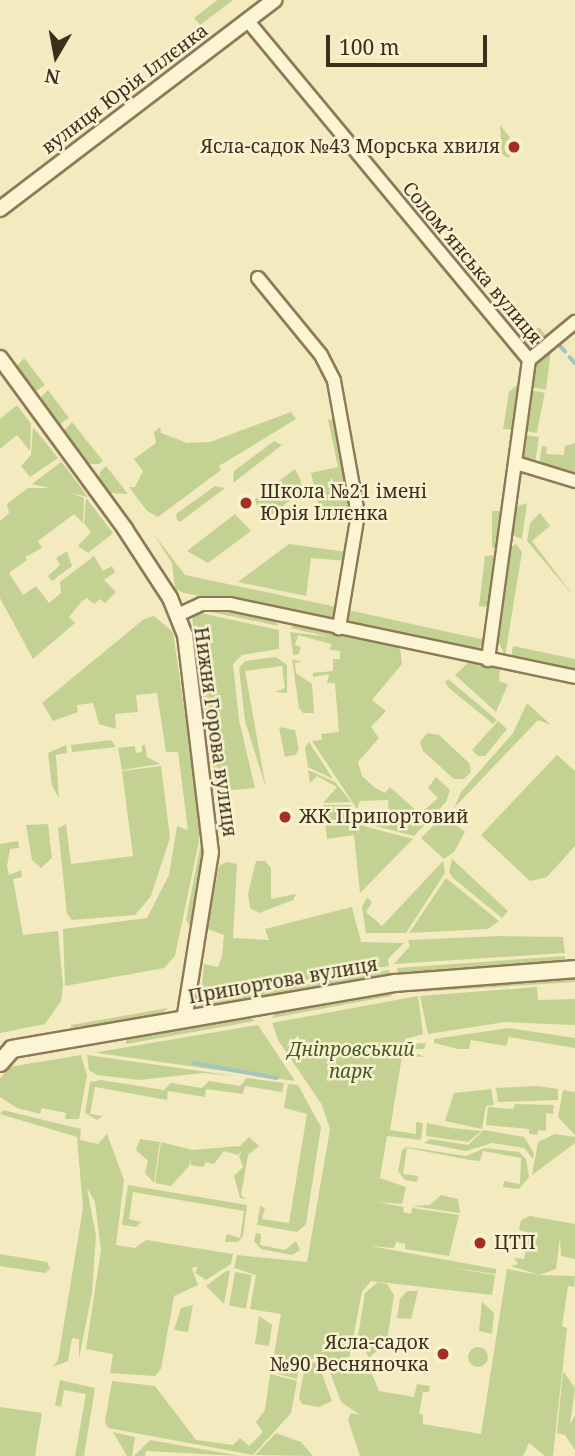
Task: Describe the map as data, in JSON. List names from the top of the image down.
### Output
{
  "streets": {
    "main road": ["Припортова вулиця"],
    "street": ["вулиця Юрія Іллєнка", "Соломʼянська вулиця", "Нижня Горова вулиця"]
  },
  "crossings": [
    ["вулиця Юрія Іллєнка", "Соломʼянська вулиця"],
    ["Соломʼянська вулиця", "Нижня Горова вулиця"],
    ["Нижня Горова вулиця", "Припортова вулиця"]
  ],
  "parks": ["Дніпровський парк"],
  "places": [
    "Ясла-садок №43 Морська хвиля",
    "Школа №21 імені Юрія Іллєнка",
    "ЖК Припортовий",
    "ЦТП",
    "Ясла-садок №90 Весняночка"
  ],
  "scale_bar": "100 m",
  "north": "bottom"
}
